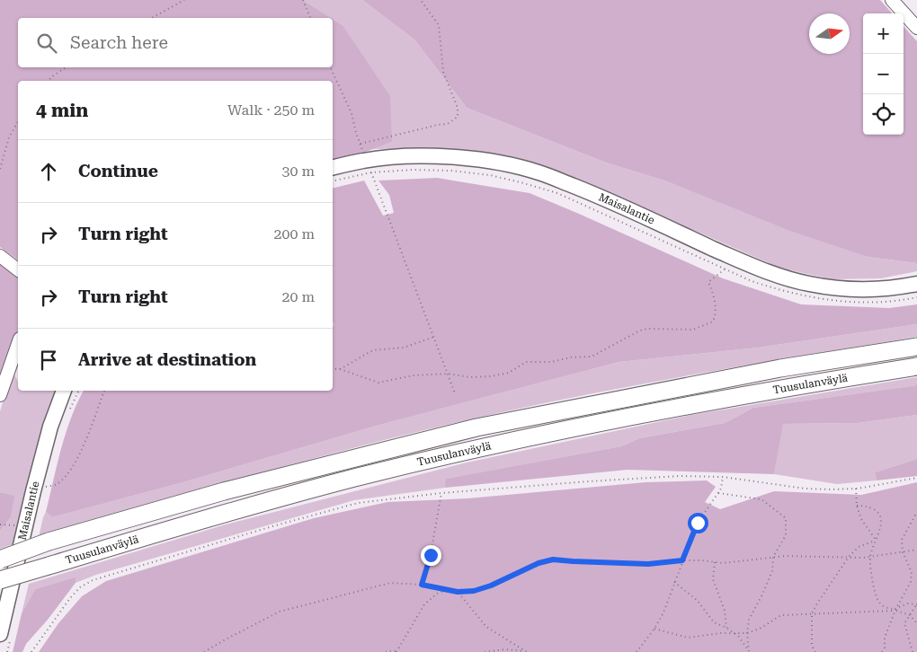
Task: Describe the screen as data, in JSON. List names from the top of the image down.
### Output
{
  "streets": {
    "highway": ["Tuusulanväylä"],
    "main road": ["Maisalantie"]
  },
  "north": "right",
  "page": {
    "map_buttons": ["+", "−"],
    "search": "Search here",
    "heading": ["4 min", "Walk · 250 m"],
    "list": [
      ["Continue", "30 m"],
      ["Turn right", "200 m"],
      ["Turn right", "20 m"],
      "Arrive at destination"
    ]
  }
}
